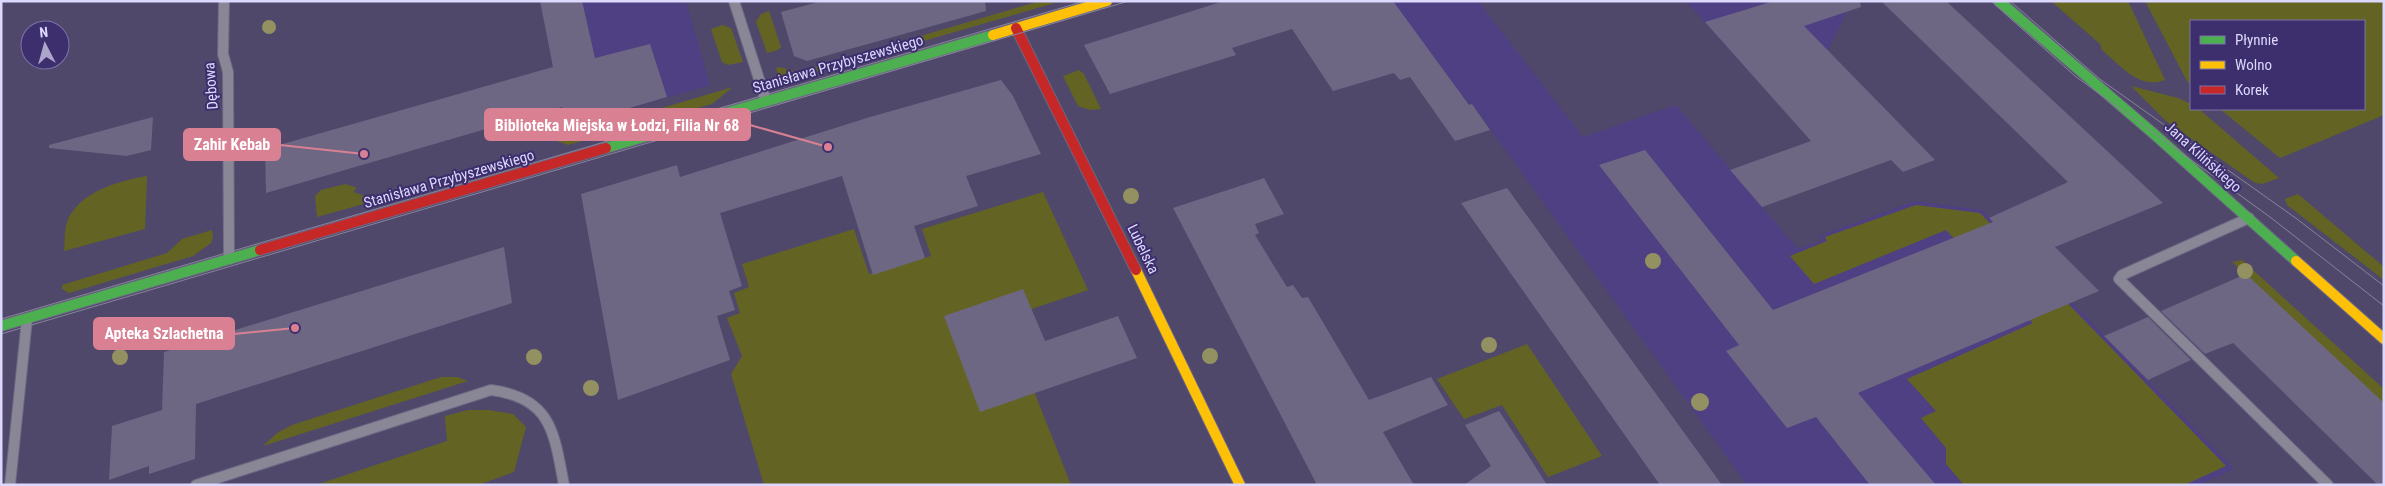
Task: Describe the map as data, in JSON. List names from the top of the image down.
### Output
{
  "streets": {
    "street": [
      "Stanisława Przybyszewskiego",
      "Dębowa",
      "Jana Kilińskiego",
      "Lubelska"
    ]
  },
  "crossings": [
    ["Stanisława Przybyszewskiego", "Dębowa"],
    ["Stanisława Przybyszewskiego", "Lubelska"]
  ],
  "places": ["Biblioteka Miejska w Łodzi, Filia Nr 68", "Zahir Kebab", "Apteka Szlachetna"],
  "legend": ["Płynnie", "Wolno", "Korek"],
  "north": "top"
}
